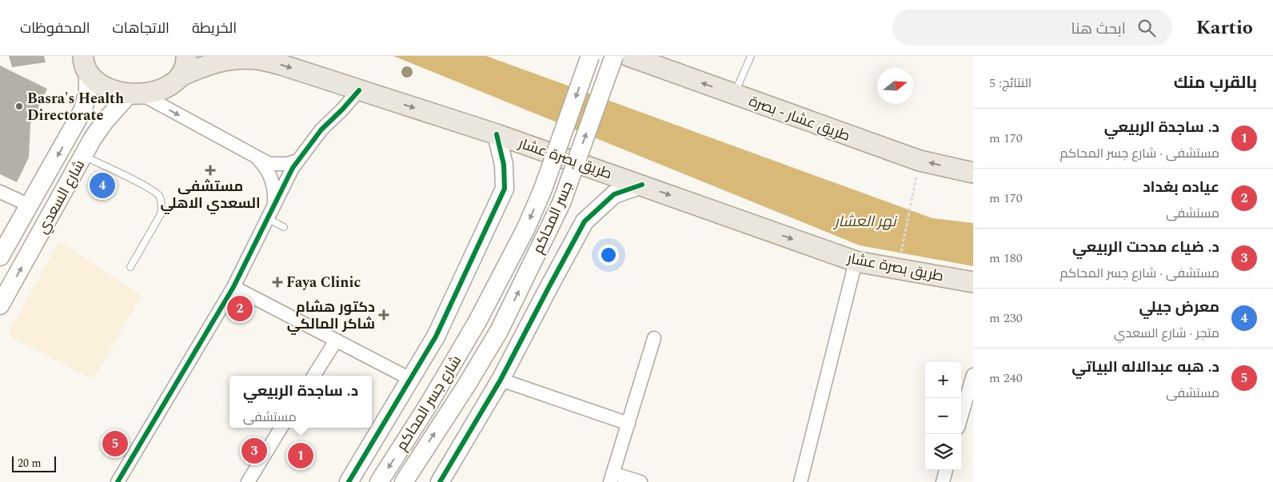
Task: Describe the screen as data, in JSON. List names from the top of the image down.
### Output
{
  "streets": {
    "main road": [
      "طريق عشار - بصرة",
      "طريق بصرة عشار",
      "شارع السعدي",
      "جسر المحاكم",
      "شارع جسر المحاكم"
    ]
  },
  "crossings": [
    ["طريق بصرة عشار", "شارع السعدي"],
    ["جسر المحاكم", "شارع جسر المحاكم"]
  ],
  "one_way": ["طريق عشار - بصرة", "طريق بصرة عشار"],
  "water": ["نهر العشار"],
  "places": {
    "other": ["Basra's Health Directorate"],
    "health": ["مستشفى السعدي الاهلي", "Faya Clinic", "دكتور هشام شاكر المالكي"]
  },
  "scale_bar": "20 m",
  "north": "right",
  "page": {
    "header": "Kartio",
    "search": "ابحث هنا",
    "nav": ["الخريطة", "الاتجاهات", "المحفوظات"],
    "heading": ["بالقرب منك", "النتائج: 5"],
    "list": [
      {
        "mark": "1",
        "name": "د. ساجدة الربيعي",
        "note": "مستشفى · شارع جسر المحاكم",
        "value": "170 m"
      },
      {
        "mark": "2",
        "name": "عياده بغداد",
        "note": "مستشفى",
        "value": "170 m"
      },
      {
        "mark": "3",
        "name": "د. ضياء مدحت الربيعي",
        "note": "مستشفى · شارع جسر المحاكم",
        "value": "180 m"
      },
      {
        "mark": "4",
        "name": "معرض جيلي",
        "note": "متجر · شارع السعدي",
        "value": "230 m"
      },
      {
        "mark": "5",
        "name": "د. هبه عبدالاله البياتي",
        "note": "مستشفى",
        "value": "240 m"
      }
    ],
    "pins": [
      "4",
      "2",
      "5",
      "3",
      "1"
    ],
    "map_buttons": ["+", "−"],
    "popup": ["د. ساجدة الربيعي", "مستشفى"],
    "scale": "20 m"
  }
}
